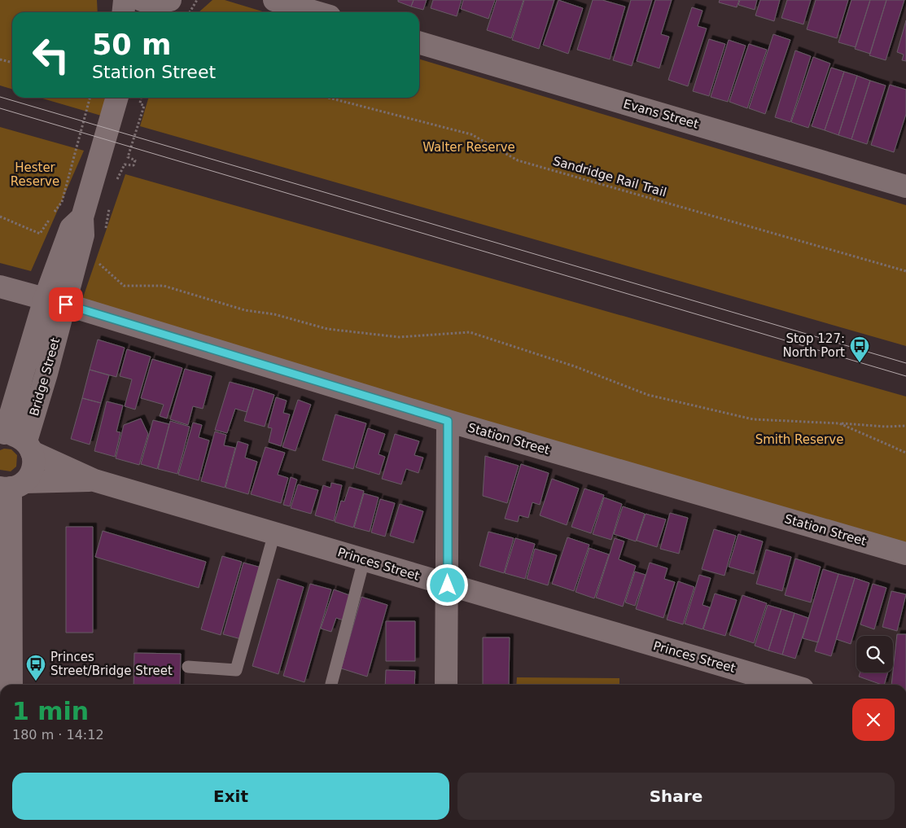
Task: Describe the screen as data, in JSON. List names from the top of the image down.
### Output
{
  "streets": {
    "street": [
      "Evans Street",
      "Bridge Street",
      "Station Street",
      "Princes Street"
    ],
    "path": ["Sandridge Rail Trail"]
  },
  "crossings": [
    ["Bridge Street", "Station Street"],
    ["Bridge Street", "Princes Street"]
  ],
  "parks": ["Walter Reserve", "Hester Reserve", "Smith Reserve"],
  "places": {
    "bus stop": ["Stop 127: North Port", "Princes Street/Bridge Street"]
  },
  "page": {
    "turn": ["50 m", "Station Street"],
    "heading": ["1 min", "180 m · 14:12"],
    "buttons": ["Exit", "Share"]
  }
}
